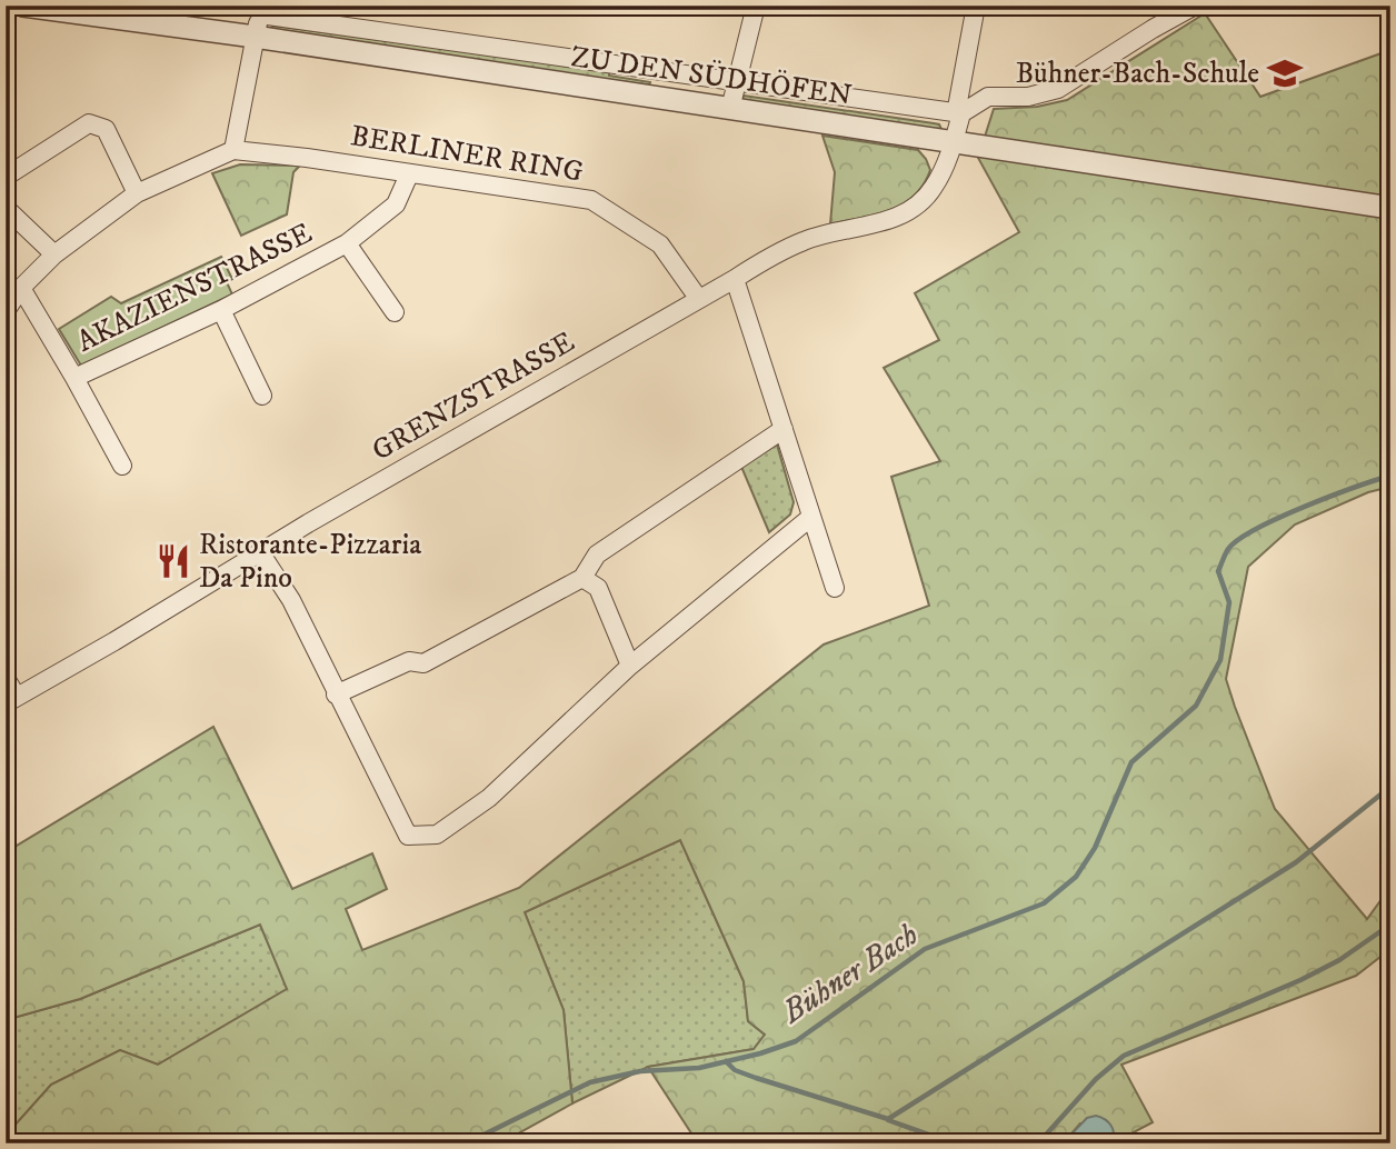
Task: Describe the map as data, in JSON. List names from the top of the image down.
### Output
{
  "streets": {
    "street": [
      "ZU DEN SÜDHÖFEN",
      "BERLINER RING",
      "AKAZIENSTRASSE",
      "GRENZSTRASSE"
    ]
  },
  "crossings": [
    ["ZU DEN SÜDHÖFEN", "GRENZSTRASSE"],
    ["BERLINER RING", "AKAZIENSTRASSE"],
    ["BERLINER RING", "GRENZSTRASSE"]
  ],
  "water": ["Bühner Bach"],
  "places": {
    "school or university": ["Bühner-Bach-Schule"],
    "restaurant": ["Ristorante-Pizzaria Da Pino"]
  }
}
